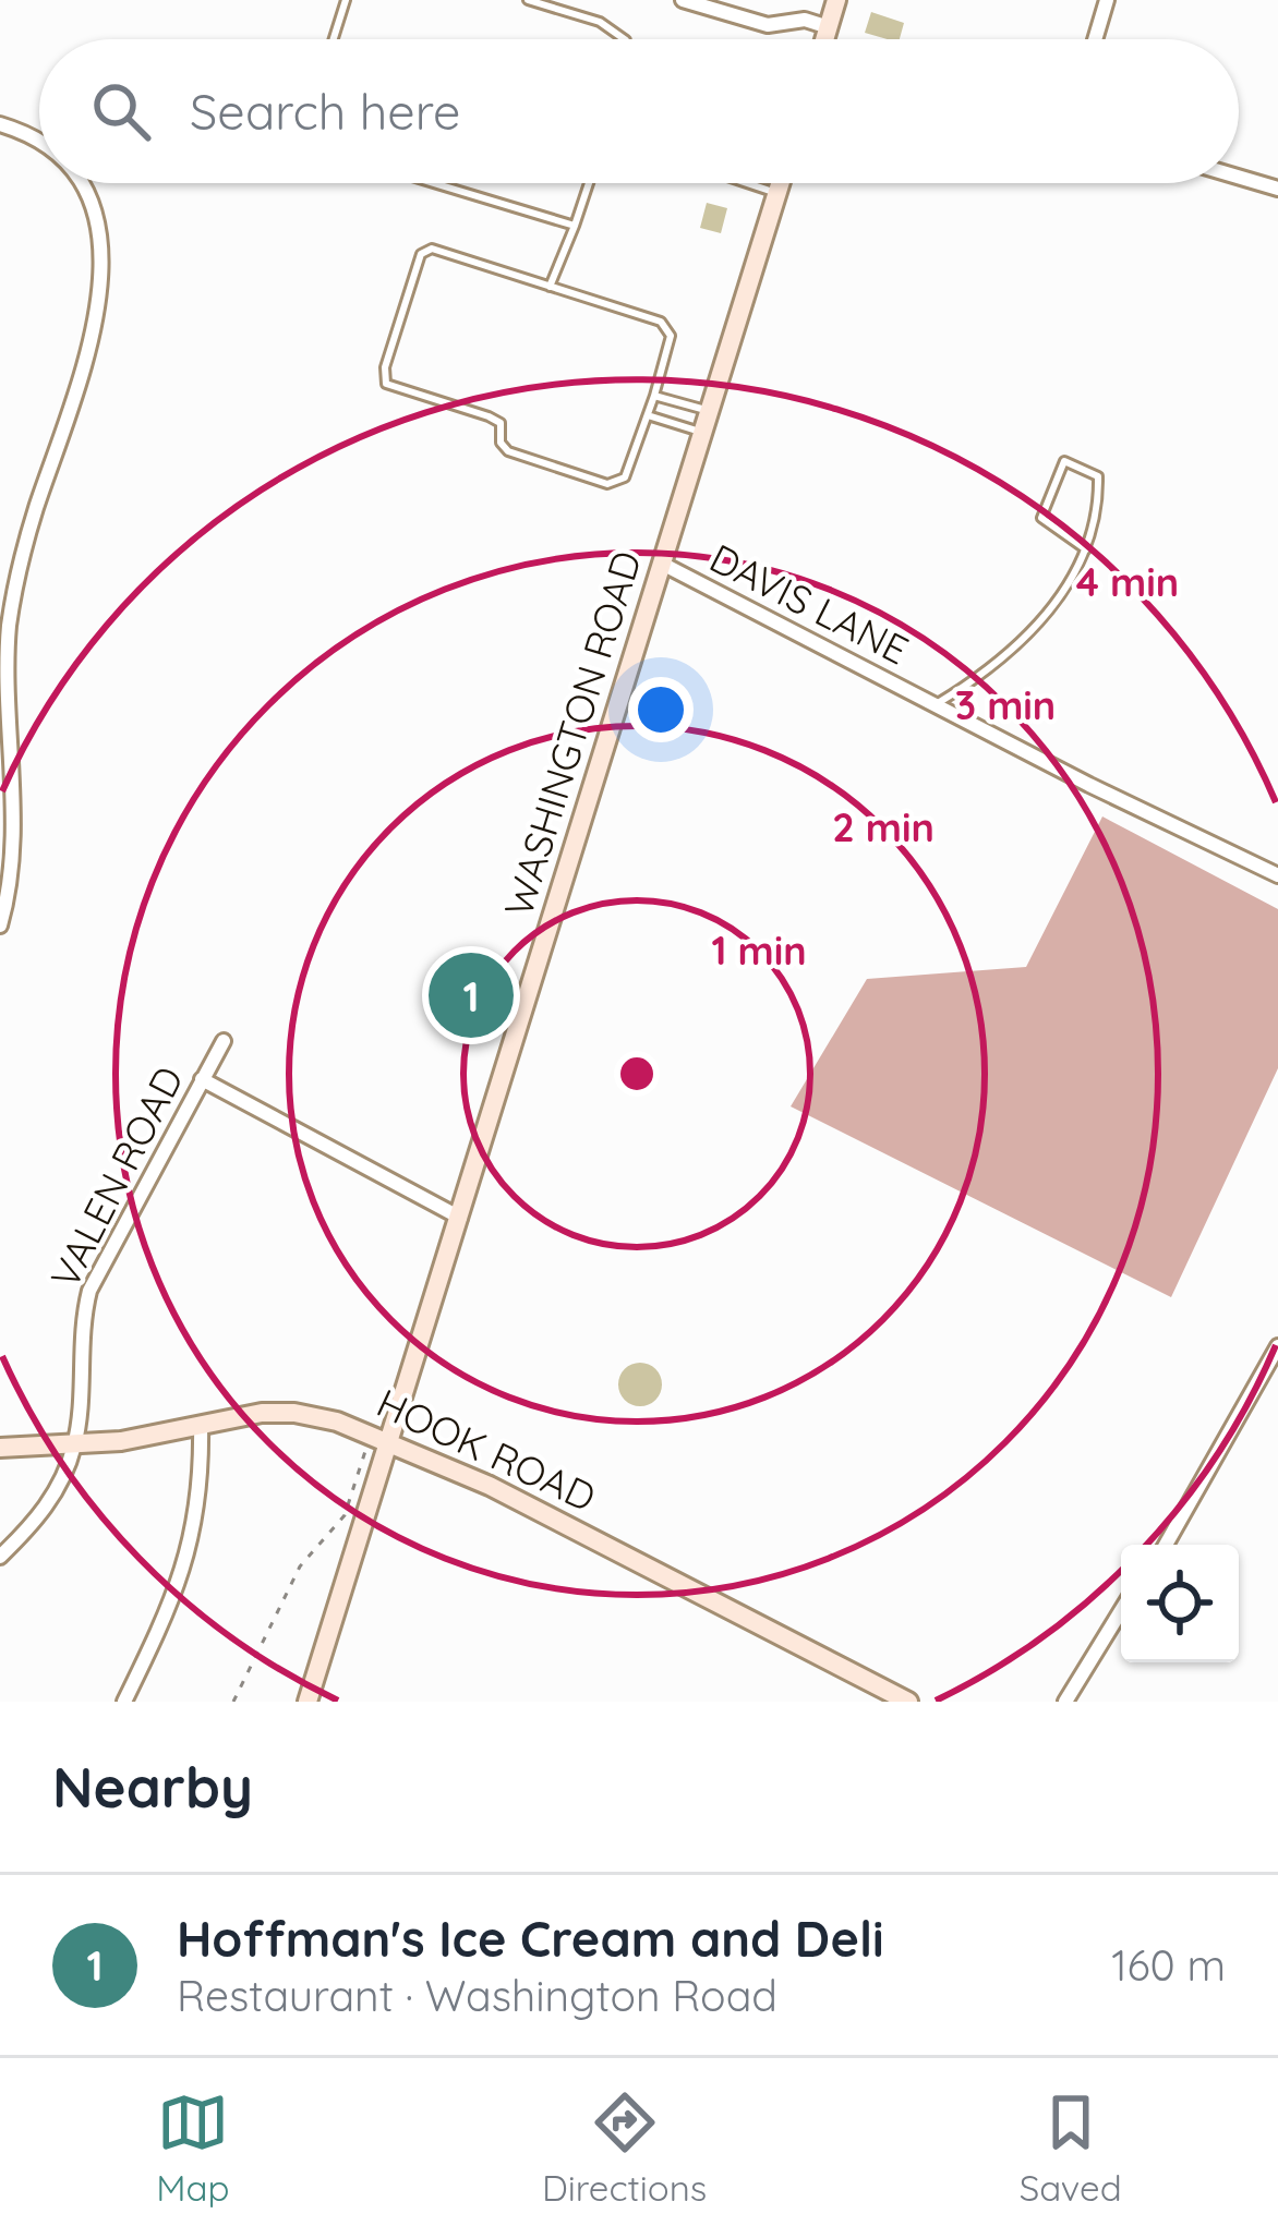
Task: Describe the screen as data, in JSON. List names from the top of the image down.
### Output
{
  "streets": {
    "main road": ["WASHINGTON ROAD", "HOOK ROAD"],
    "street": ["DAVIS LANE", "VALEN ROAD"]
  },
  "crossings": [
    ["DAVIS LANE", "WASHINGTON ROAD"],
    ["WASHINGTON ROAD", "HOOK ROAD"],
    ["VALEN ROAD", "HOOK ROAD"]
  ],
  "page": {
    "search": "Search here",
    "pins": "1",
    "heading": "Nearby",
    "list": [
      {
        "mark": "1",
        "name": "Hoffman's Ice Cream and Deli",
        "note": "Restaurant · Washington Road",
        "value": "160 m"
      }
    ],
    "nav": ["Map", "Directions", "Saved"]
  },
  "rings": [
    "4 min",
    "3 min",
    "2 min",
    "1 min"
  ]
}
